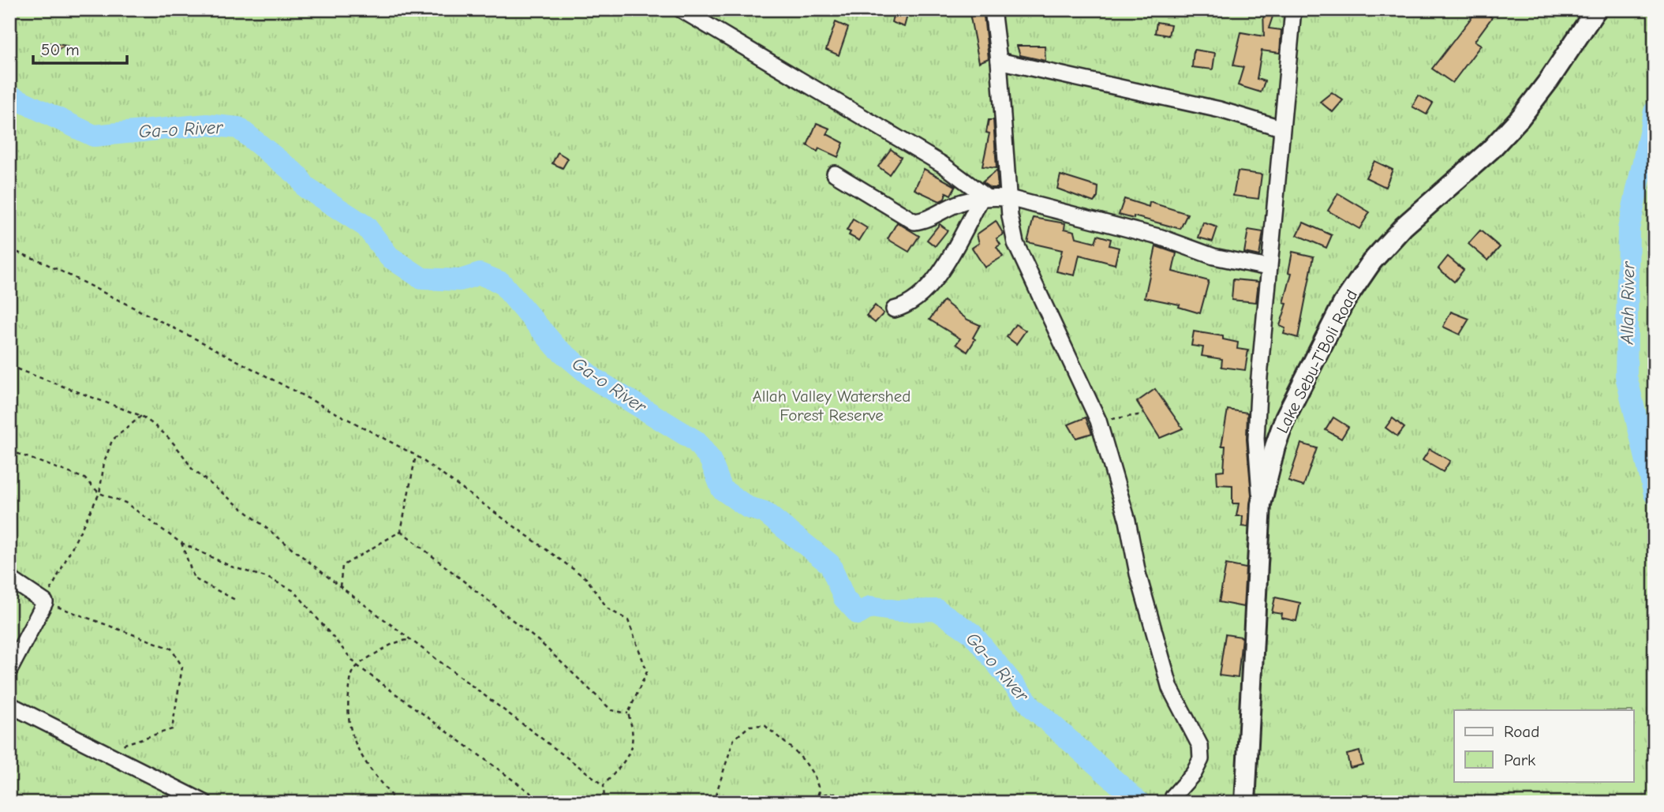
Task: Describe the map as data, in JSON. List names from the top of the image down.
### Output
{
  "streets": {
    "main road": ["Lake Sebu-T'Boli Road"]
  },
  "water": ["Ga-o River", "Allah River"],
  "parks": ["Allah Valley Watershed Forest Reserve"],
  "legend": ["Road", "Park"],
  "scale_bar": "50 m"
}
